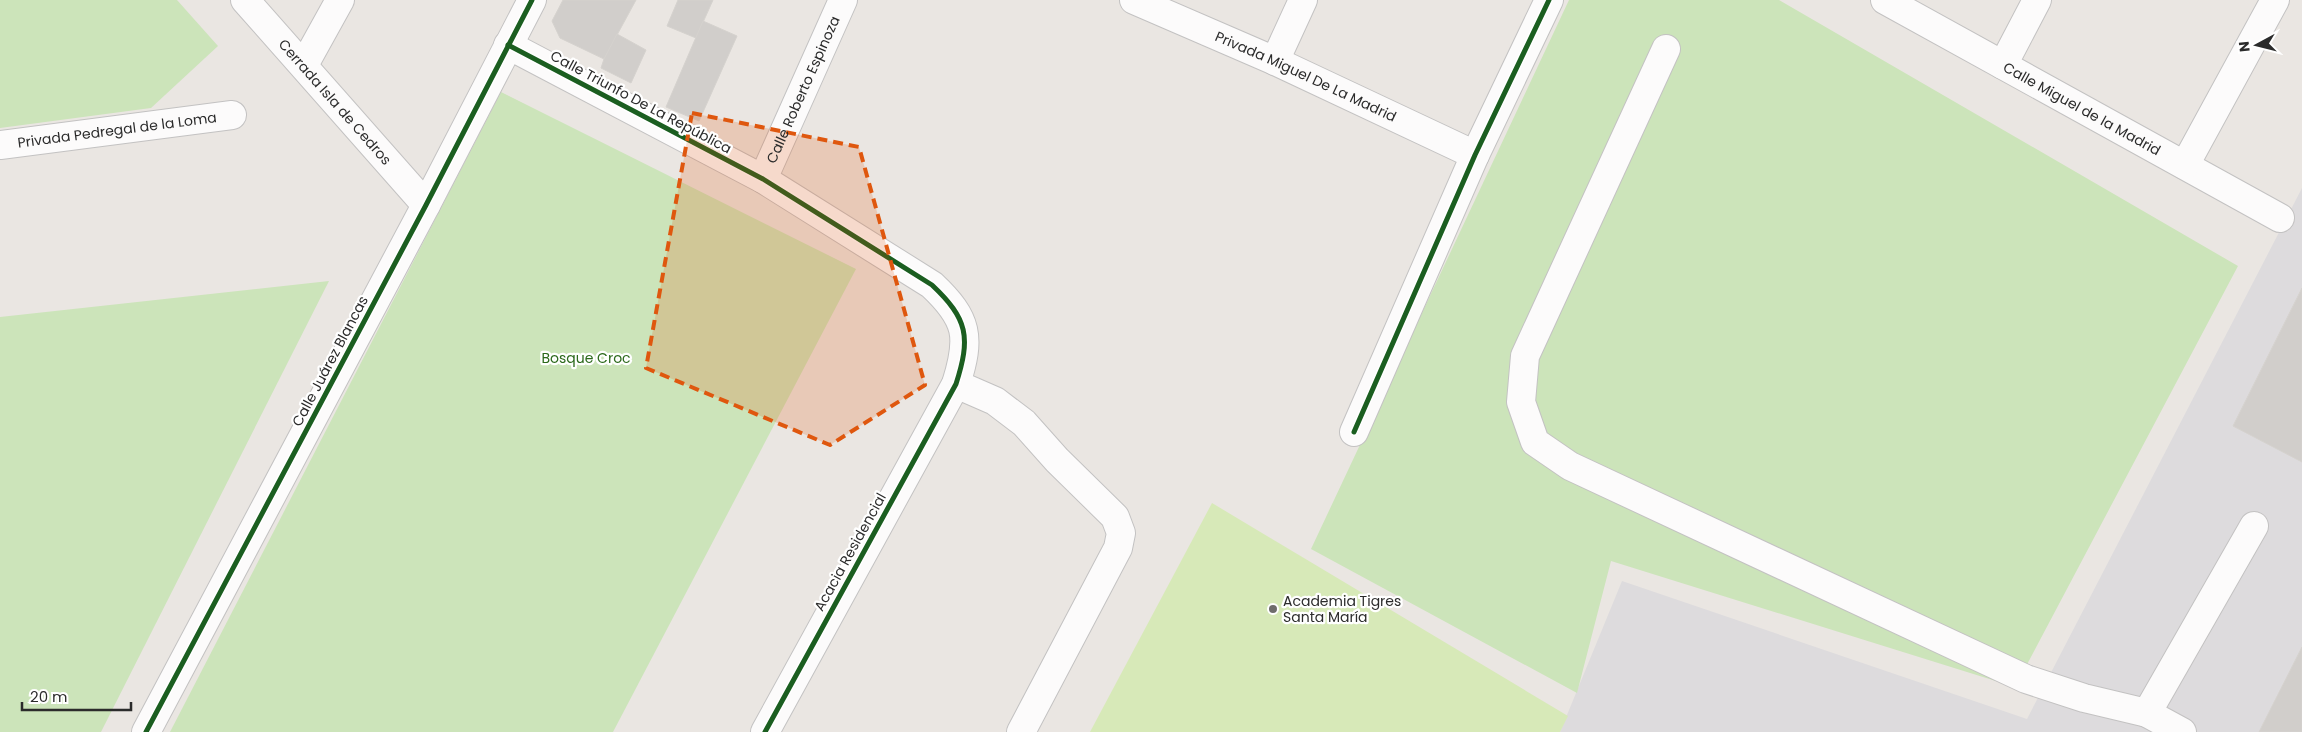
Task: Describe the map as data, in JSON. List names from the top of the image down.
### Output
{
  "streets": {
    "street": [
      "Privada Miguel De La Madrid",
      "Calle Roberto Espinoza",
      "Cerrada Isla de Cedros",
      "Calle Triunfo De La República",
      "Calle Miguel de la Madrid",
      "Privada Pedregal de la Loma",
      "Calle Juárez Blancas",
      "Acacia Residencial"
    ]
  },
  "crossings": [
    ["Calle Roberto Espinoza", "Calle Triunfo De La República"],
    ["Cerrada Isla de Cedros", "Calle Juárez Blancas"],
    ["Calle Triunfo De La República", "Calle Juárez Blancas"],
    ["Calle Triunfo De La República", "Acacia Residencial"]
  ],
  "parks": ["Bosque Croc"],
  "places": ["Academia Tigres Santa María"],
  "scale_bar": "20 m",
  "north": "left"
}
